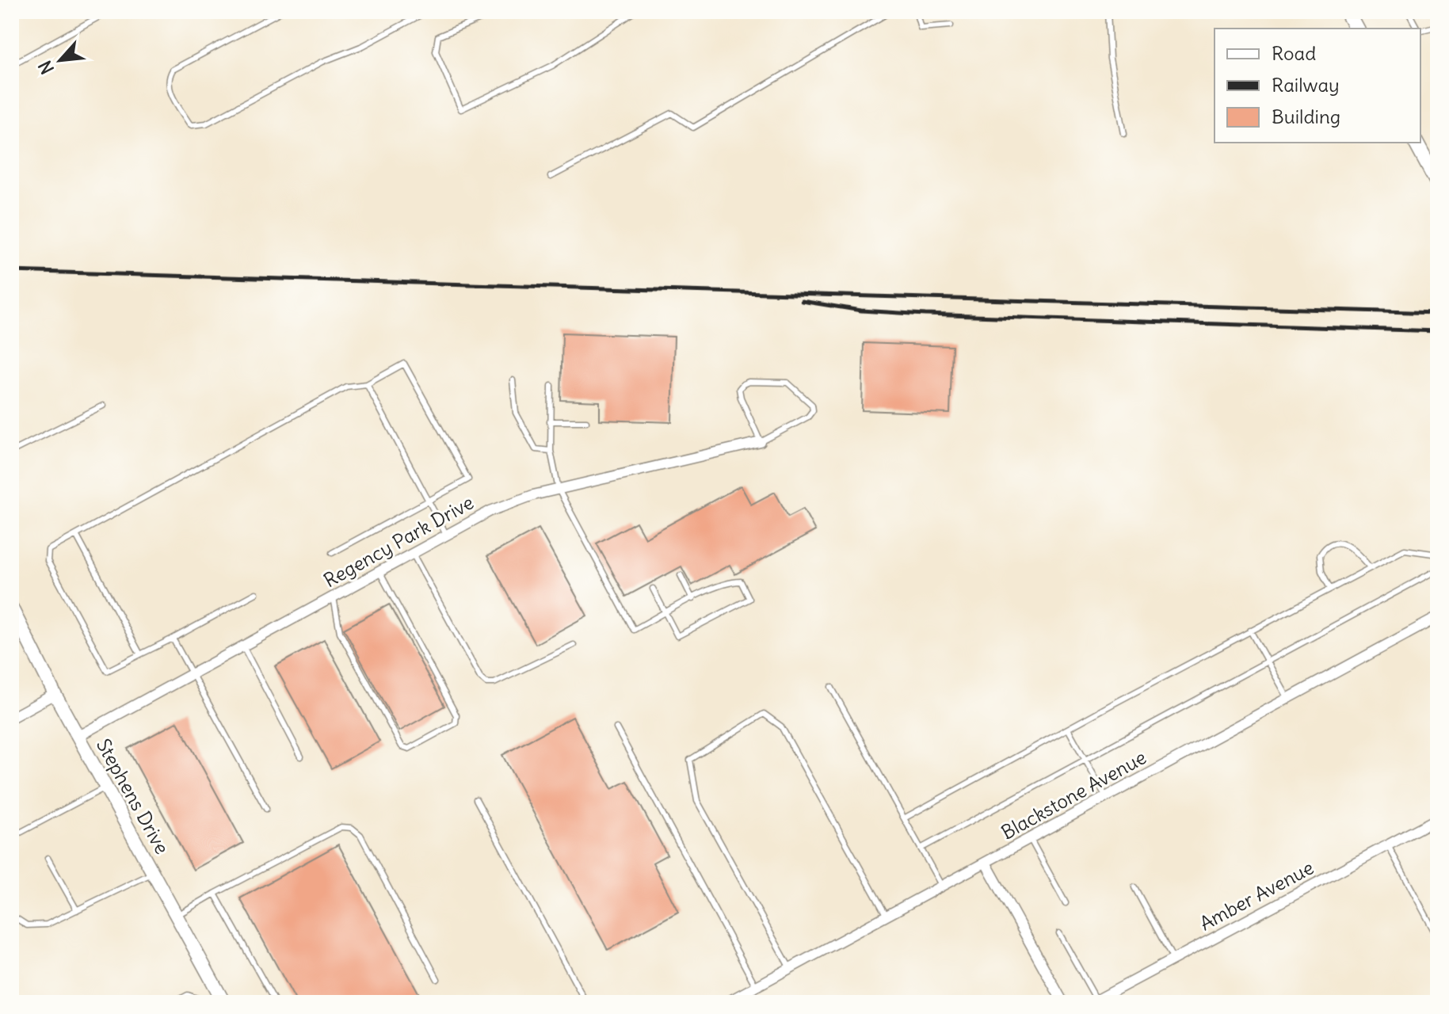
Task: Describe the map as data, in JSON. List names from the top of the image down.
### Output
{
  "streets": {
    "street": [
      "Regency Park Drive",
      "Blackstone Avenue",
      "Stephens Drive",
      "Amber Avenue"
    ]
  },
  "crossings": [
    ["Regency Park Drive", "Stephens Drive"]
  ],
  "legend": ["Road", "Railway", "Building"],
  "north": "bottom left"
}
